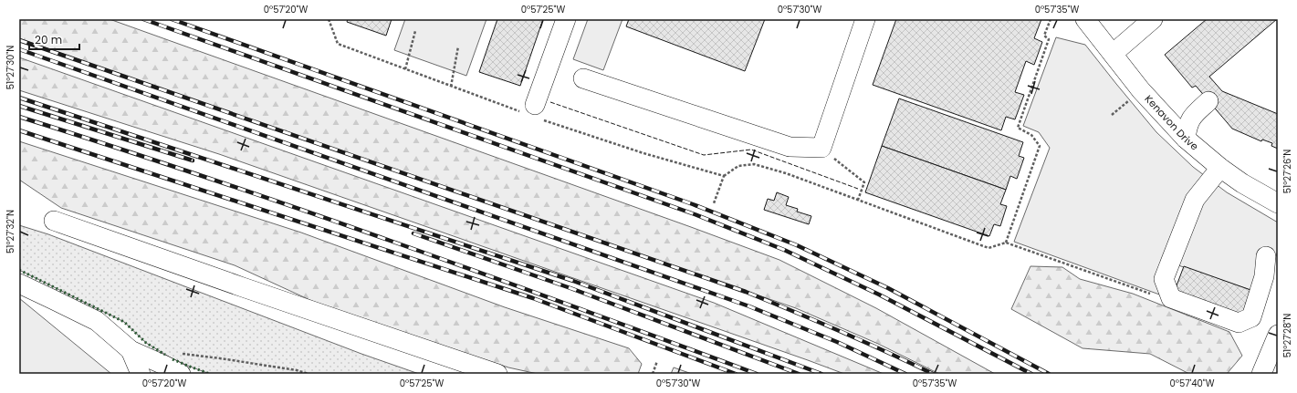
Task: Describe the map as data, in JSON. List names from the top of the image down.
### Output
{
  "streets": {
    "street": ["Kenavon Drive"]
  },
  "scale_bar": "20 m",
  "coordinates": [
    "0°57'20\"W",
    "0°57'25\"W",
    "0°57'30\"W",
    "0°57'35\"W",
    "51°27'30\"N",
    "51°27'26\"N",
    "51°27'32\"N",
    "51°27'28\"N",
    "0°57'40\"W"
  ]
}
